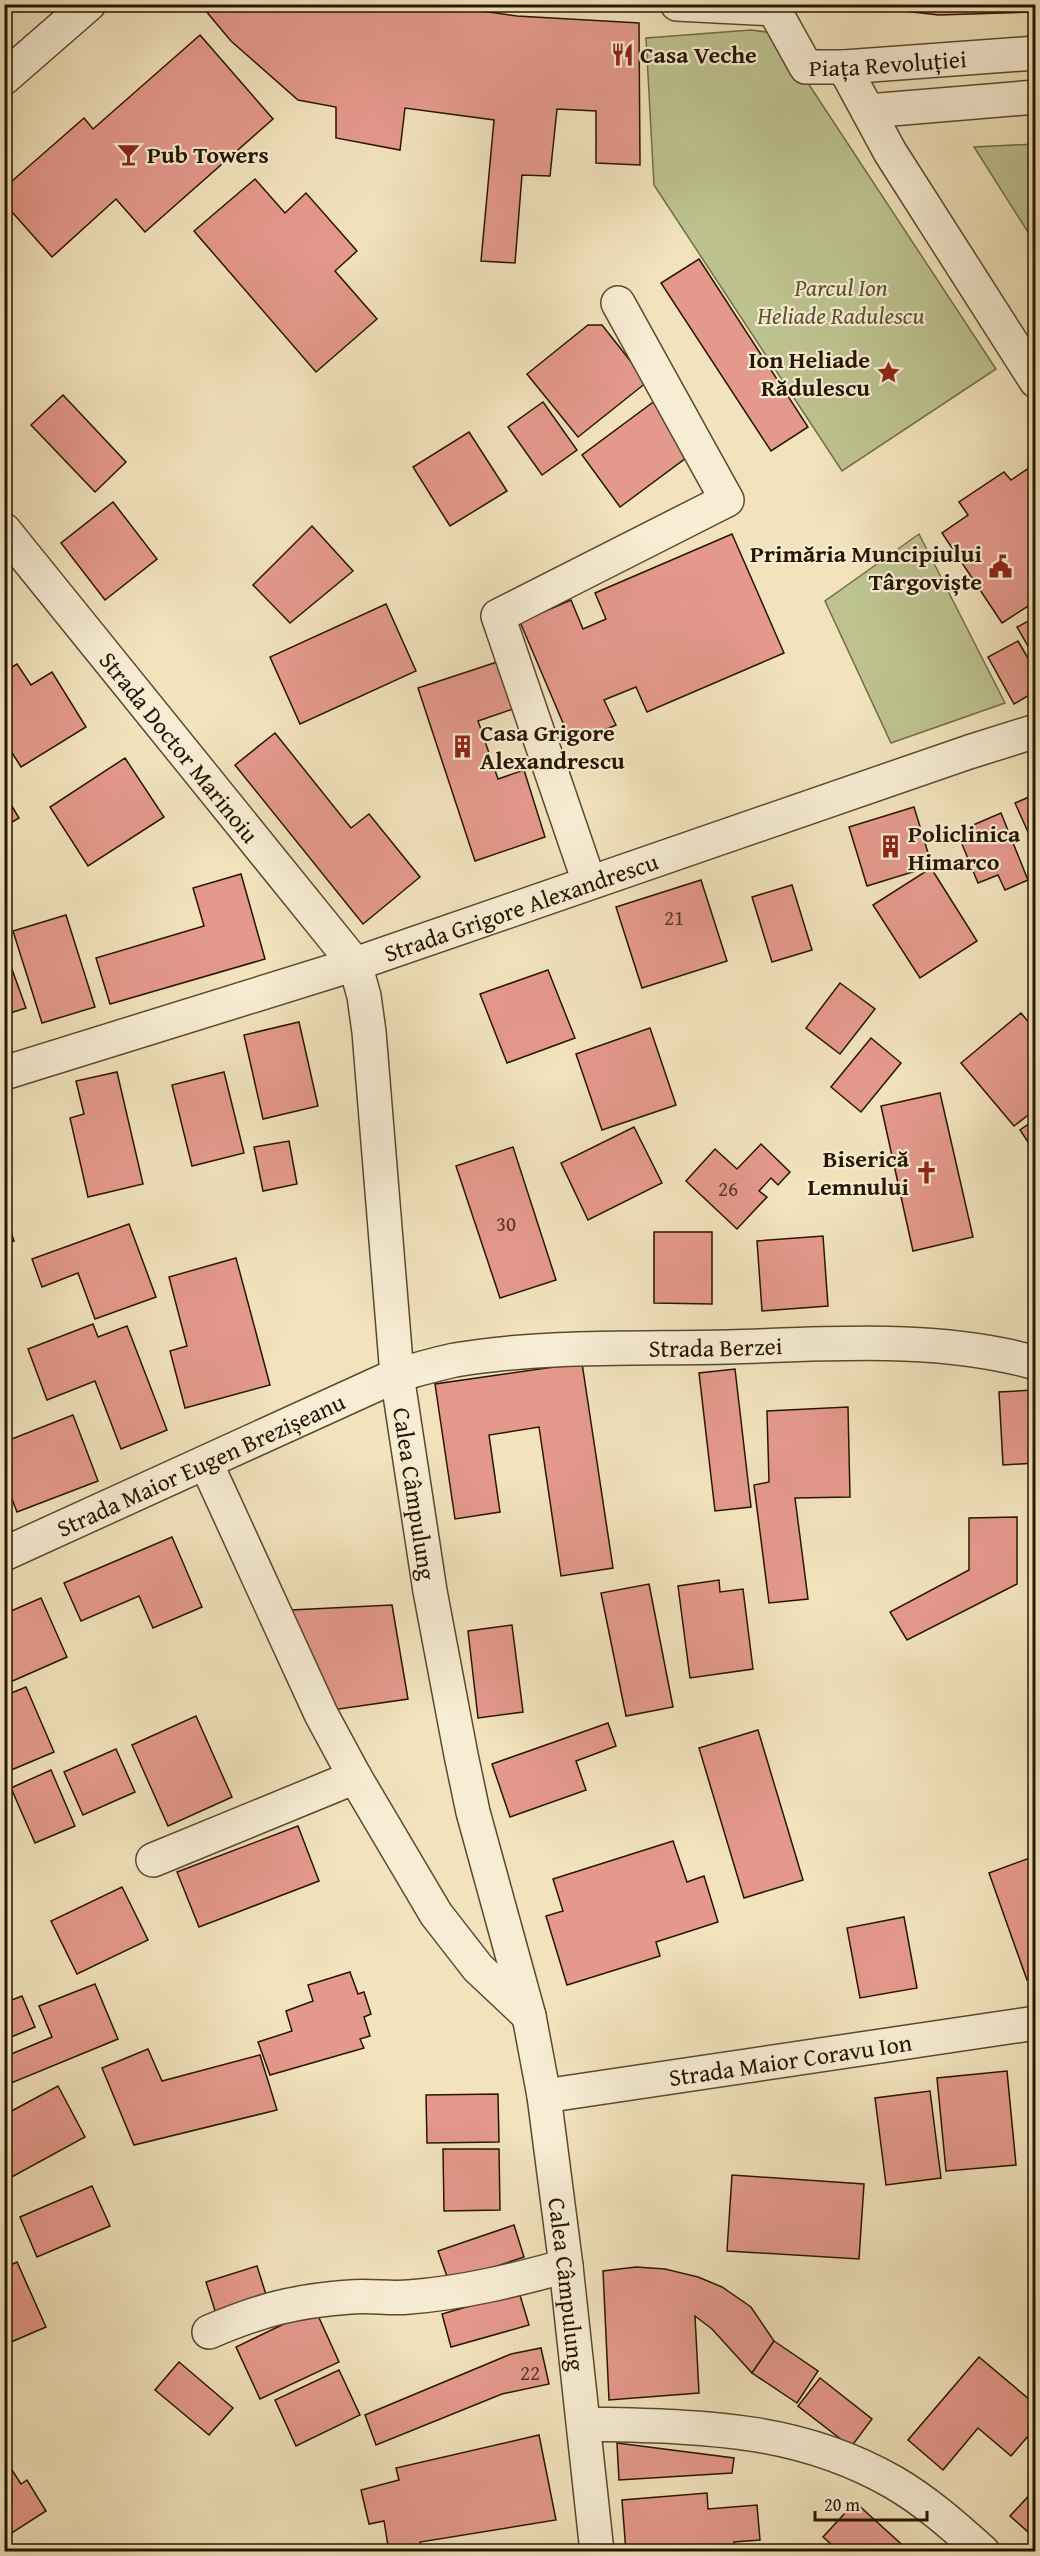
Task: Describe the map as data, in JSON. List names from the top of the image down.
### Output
{
  "streets": {
    "street": [
      "Piața Revoluției",
      "Strada Doctor Marinoiu",
      "Strada Grigore Alexandrescu",
      "Strada Berzei",
      "Strada Maior Eugen Brezișeanu",
      "Calea Câmpulung",
      "Strada Maior Coravu Ion"
    ]
  },
  "crossings": [
    ["Strada Doctor Marinoiu", "Strada Grigore Alexandrescu"],
    ["Strada Doctor Marinoiu", "Calea Câmpulung"],
    ["Strada Grigore Alexandrescu", "Calea Câmpulung"],
    ["Strada Berzei", "Strada Maior Eugen Brezișeanu"],
    ["Strada Berzei", "Calea Câmpulung"],
    ["Strada Maior Eugen Brezișeanu", "Calea Câmpulung"],
    ["Calea Câmpulung", "Strada Maior Coravu Ion"]
  ],
  "parks": ["Parcul Ion Heliade Radulescu"],
  "places": {
    "restaurant": ["Casa Veche"],
    "bar": ["Pub Towers"],
    "place": ["Ion Heliade Rădulescu"],
    "public building": ["Primăria Muncipiului Târgoviște"],
    "building": ["Casa Grigore Alexandrescu", "Policlinica Himarco"],
    "church": ["Biserică Lemnului"]
  },
  "house_numbers": [
    "21",
    "26",
    "30",
    "22"
  ],
  "scale_bar": "20 m"
}
